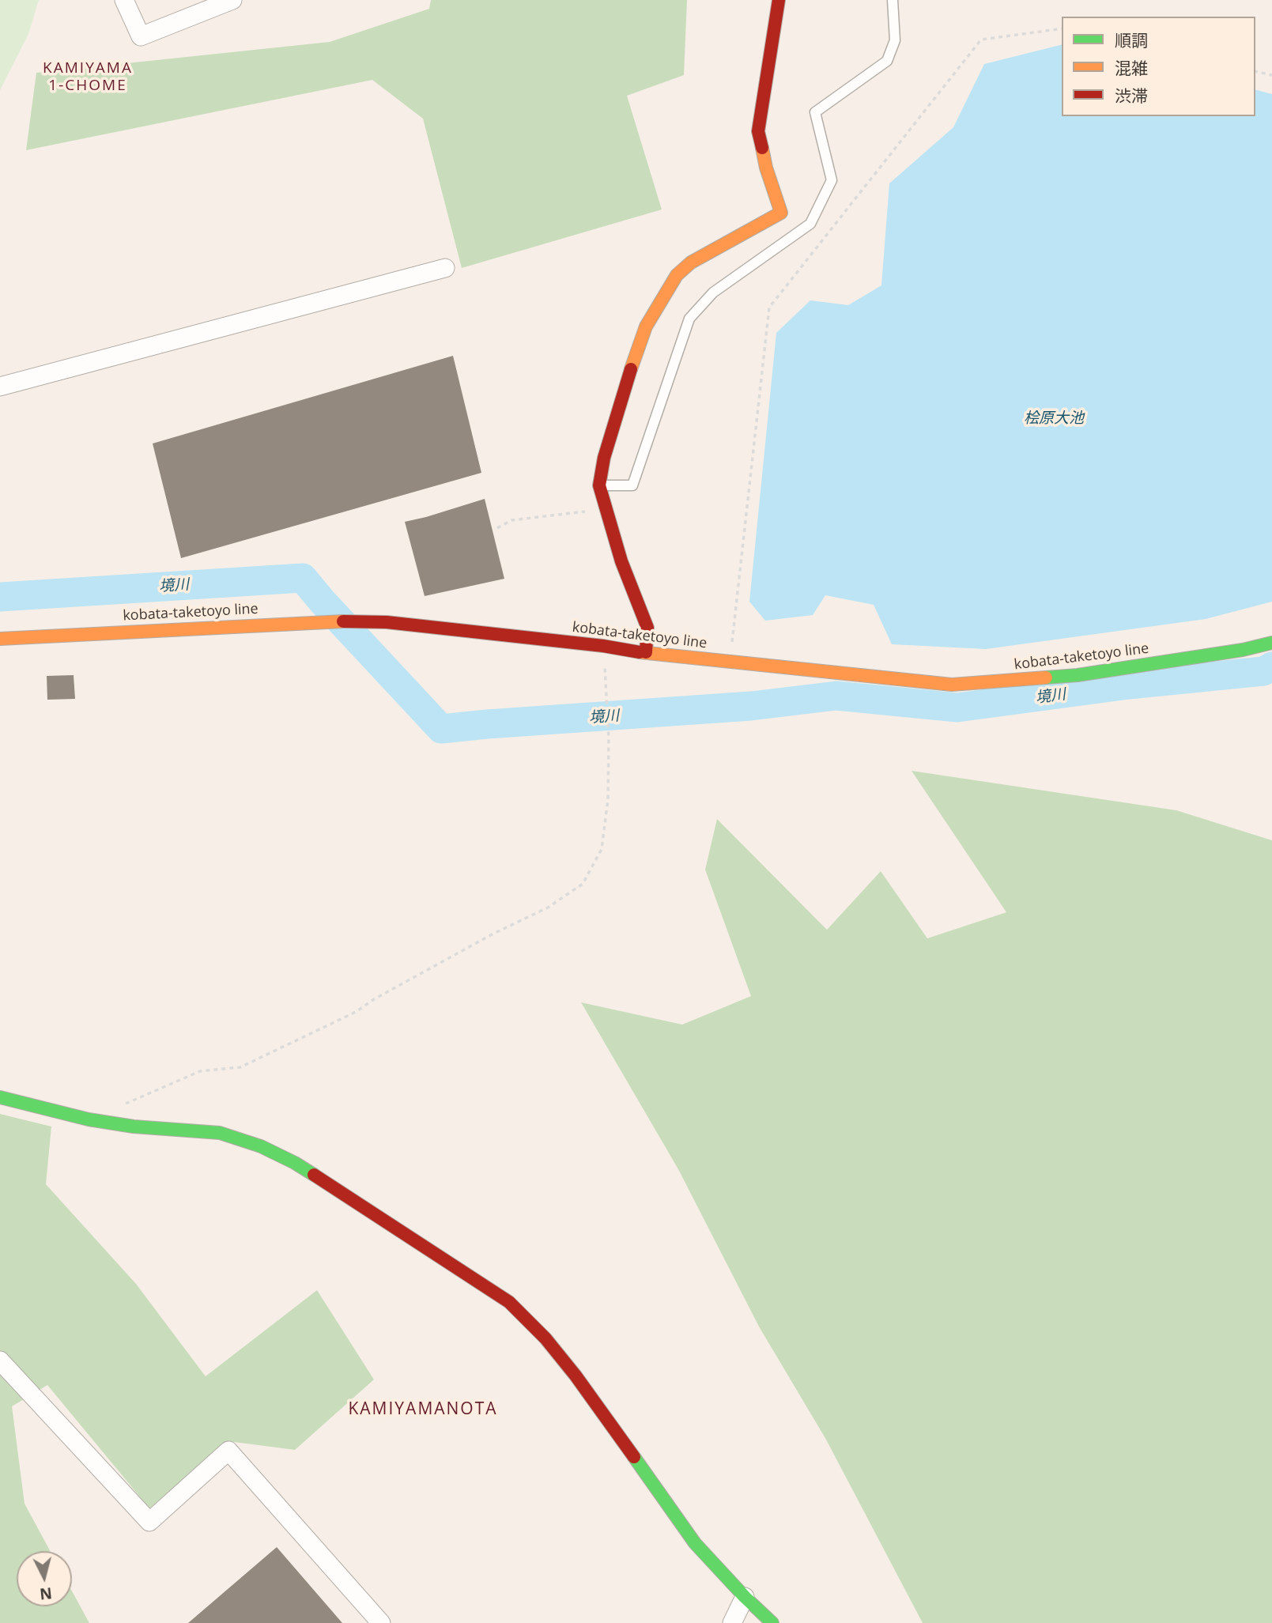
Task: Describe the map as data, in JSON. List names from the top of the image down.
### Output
{
  "streets": {
    "street": ["kobata-taketoyo line"]
  },
  "districts": ["KAMIYAMA 1-CHOME", "KAMIYAMANOTA"],
  "water": ["桧原大池", "境川"],
  "legend": ["順調", "混雑", "渋滞"],
  "north": "bottom"
}
